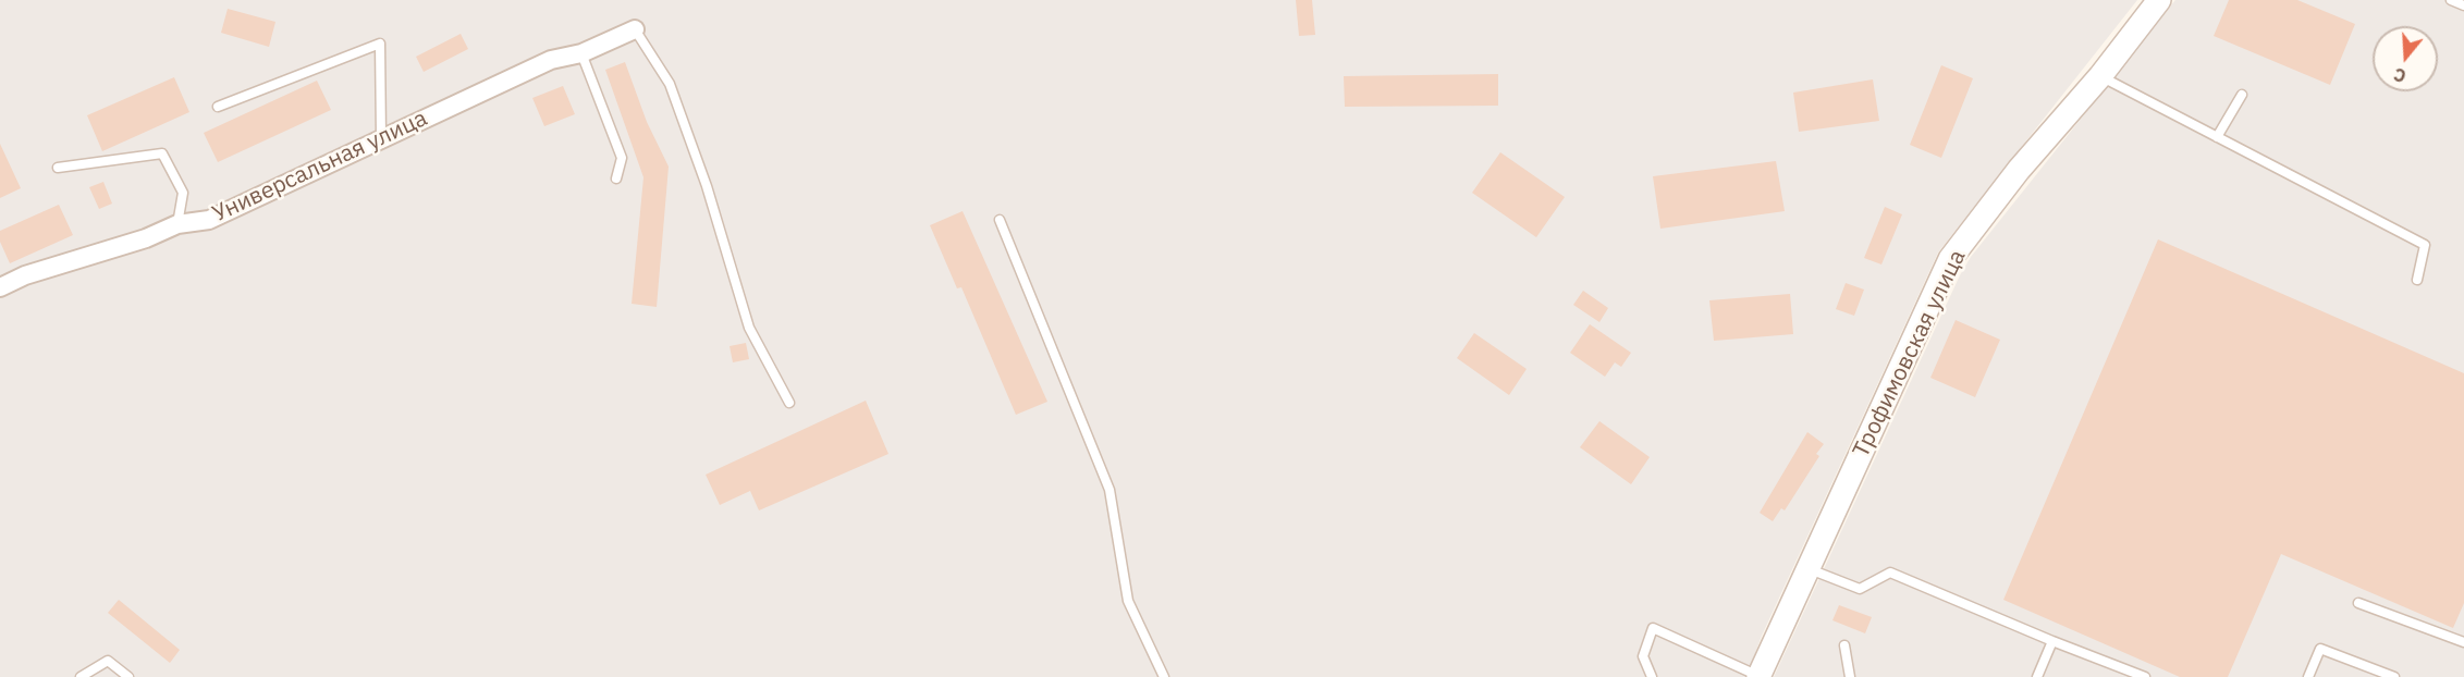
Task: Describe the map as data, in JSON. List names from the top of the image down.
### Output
{
  "streets": {
    "street": ["Универсальная улица", "Трофимовская улица"]
  },
  "north": "bottom"
}
